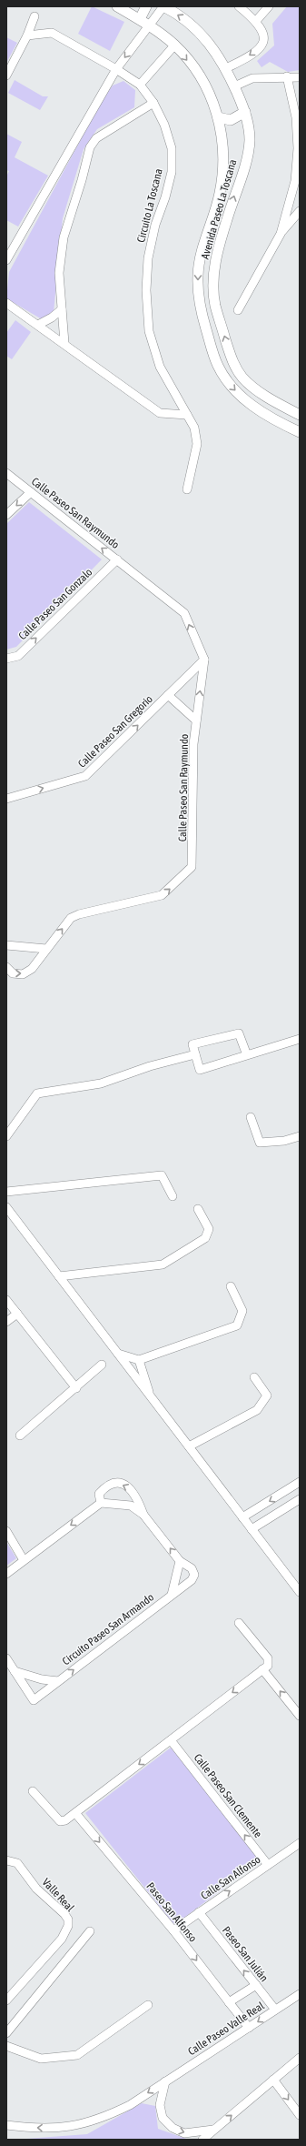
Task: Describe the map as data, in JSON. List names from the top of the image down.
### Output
{
  "streets": {
    "street": [
      "Circuito La Toscana",
      "Avenida Paseo La Toscana",
      "Calle Paseo San Raymundo",
      "Calle Paseo San Gonzalo",
      "Calle Paseo San Gregorio",
      "Circuito Paseo San Armando",
      "Calle Paseo San Clemente",
      "Calle San Alfonso",
      "Valle Real",
      "Paseo San Alfonso",
      "Paseo San Julián",
      "Calle Paseo Valle Real"
    ]
  },
  "crossings": [
    ["Calle Paseo San Raymundo", "Calle Paseo San Gonzalo"],
    ["Calle Paseo San Raymundo", "Calle Paseo San Gregorio"],
    ["Calle Paseo San Clemente", "Calle San Alfonso"],
    ["Calle San Alfonso", "Paseo San Alfonso"],
    ["Calle San Alfonso", "Paseo San Julián"],
    ["Paseo San Alfonso", "Calle Paseo Valle Real"],
    ["Paseo San Julián", "Calle Paseo Valle Real"]
  ],
  "one_way": [
    "Calle Paseo San Gonzalo",
    "Calle Paseo San Gregorio",
    "Calle Paseo San Clemente",
    "Calle San Alfonso",
    "Paseo San Alfonso",
    "Paseo San Julián"
  ]
}
